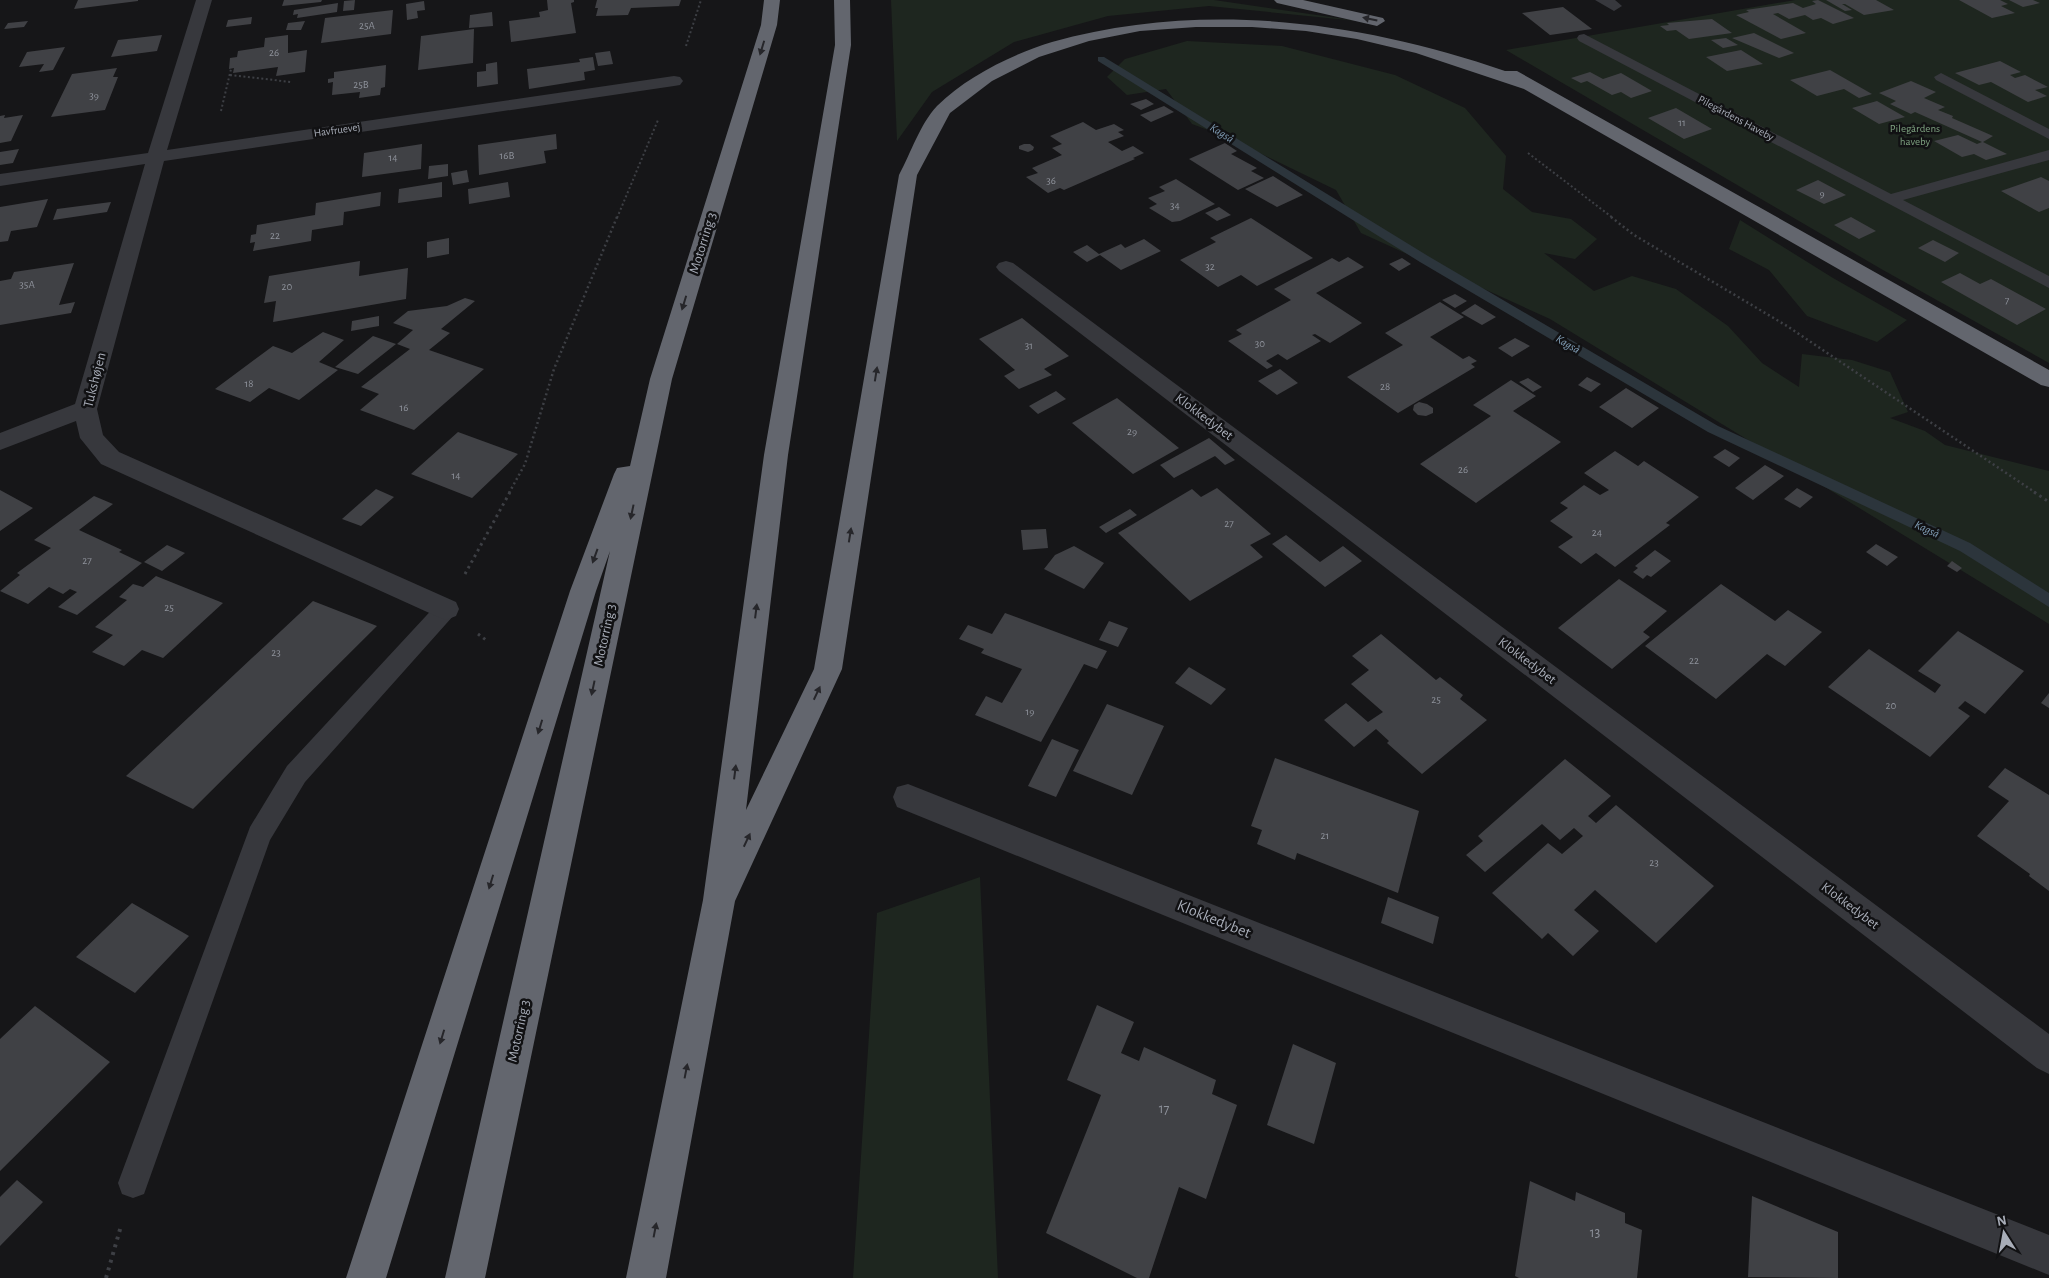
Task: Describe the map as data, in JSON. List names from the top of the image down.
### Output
{
  "streets": {
    "highway": ["Motorring 3"],
    "street": ["Havfruevej", "Tukshøjen", "Klokkedybet"],
    "lane": ["Pilegårdens Haveby"]
  },
  "crossings": [
    ["Havfruevej", "Tukshøjen"]
  ],
  "water": ["Kagså"],
  "parks": ["Pilegårdens haveby"],
  "house_numbers": [
    "25A",
    "26",
    "25B",
    "39",
    "11",
    "16B",
    "14",
    "36",
    "9",
    "34",
    "22",
    "32",
    "35A",
    "20",
    "7",
    "30",
    "31",
    "18",
    "28",
    "16",
    "29",
    "26",
    "14",
    "27",
    "24",
    "27",
    "25",
    "23",
    "22",
    "25",
    "20",
    "19",
    "21",
    "23",
    "17",
    "13"
  ],
  "north": "top"
}
